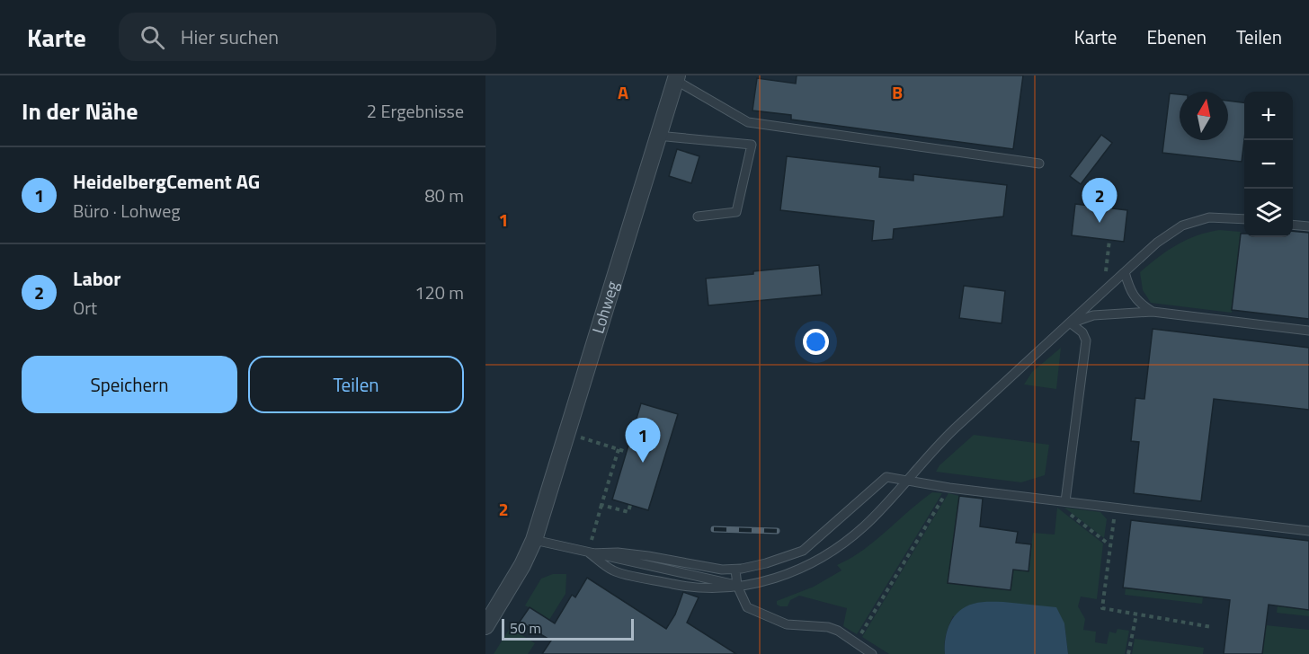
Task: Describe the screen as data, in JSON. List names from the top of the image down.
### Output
{
  "streets": {
    "street": ["Lohweg"]
  },
  "scale_bar": "50 m",
  "north": "top",
  "page": {
    "header": "Karte",
    "search": "Hier suchen",
    "nav": ["Karte", "Ebenen", "Teilen"],
    "heading": ["In der Nähe", "2 Ergebnisse"],
    "map_buttons": ["+", "−"],
    "list": [
      {
        "mark": "1",
        "name": "HeidelbergCement AG",
        "note": "Büro · Lohweg",
        "value": "80 m"
      },
      {
        "mark": "2",
        "name": "Labor",
        "note": "Ort",
        "value": "120 m"
      }
    ],
    "pins": ["2", "1"],
    "buttons": ["Speichern", "Teilen"],
    "scale": "50 m"
  },
  "grid": {
    "columns": ["A", "B"],
    "rows": ["1", "2"]
  }
}
